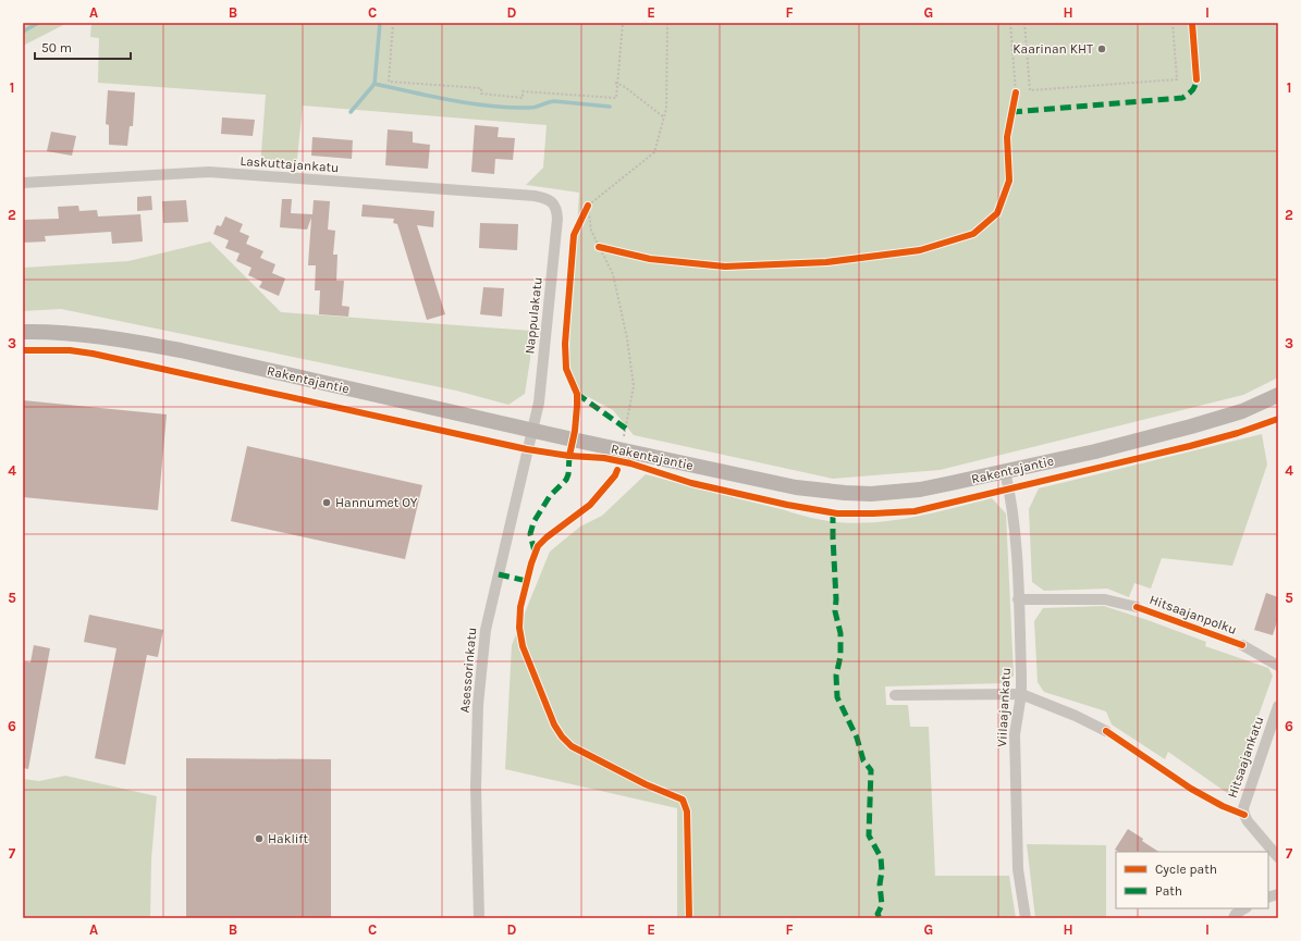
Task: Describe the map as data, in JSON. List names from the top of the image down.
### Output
{
  "streets": {
    "street": [
      "Laskuttajankatu",
      "Nappulakatu",
      "Rakentajantie",
      "Asessorinkatu",
      "Viilaajankatu",
      "Hitsaajankatu"
    ],
    "cycle path": ["Hitsaajanpolku"]
  },
  "crossings": [
    ["Laskuttajankatu", "Nappulakatu"],
    ["Nappulakatu", "Rakentajantie"],
    ["Nappulakatu", "Asessorinkatu"],
    ["Rakentajantie", "Asessorinkatu"],
    ["Rakentajantie", "Viilaajankatu"]
  ],
  "places": ["Kaarinan KHT", "Hannumet OY", "Haklift"],
  "legend": ["Cycle path", "Path"],
  "scale_bar": "50 m",
  "grid": {
    "columns": [
      "A",
      "B",
      "C",
      "D",
      "E",
      "F",
      "G",
      "H",
      "I"
    ],
    "rows": [
      "1",
      "2",
      "3",
      "4",
      "5",
      "6",
      "7"
    ]
  }
}
